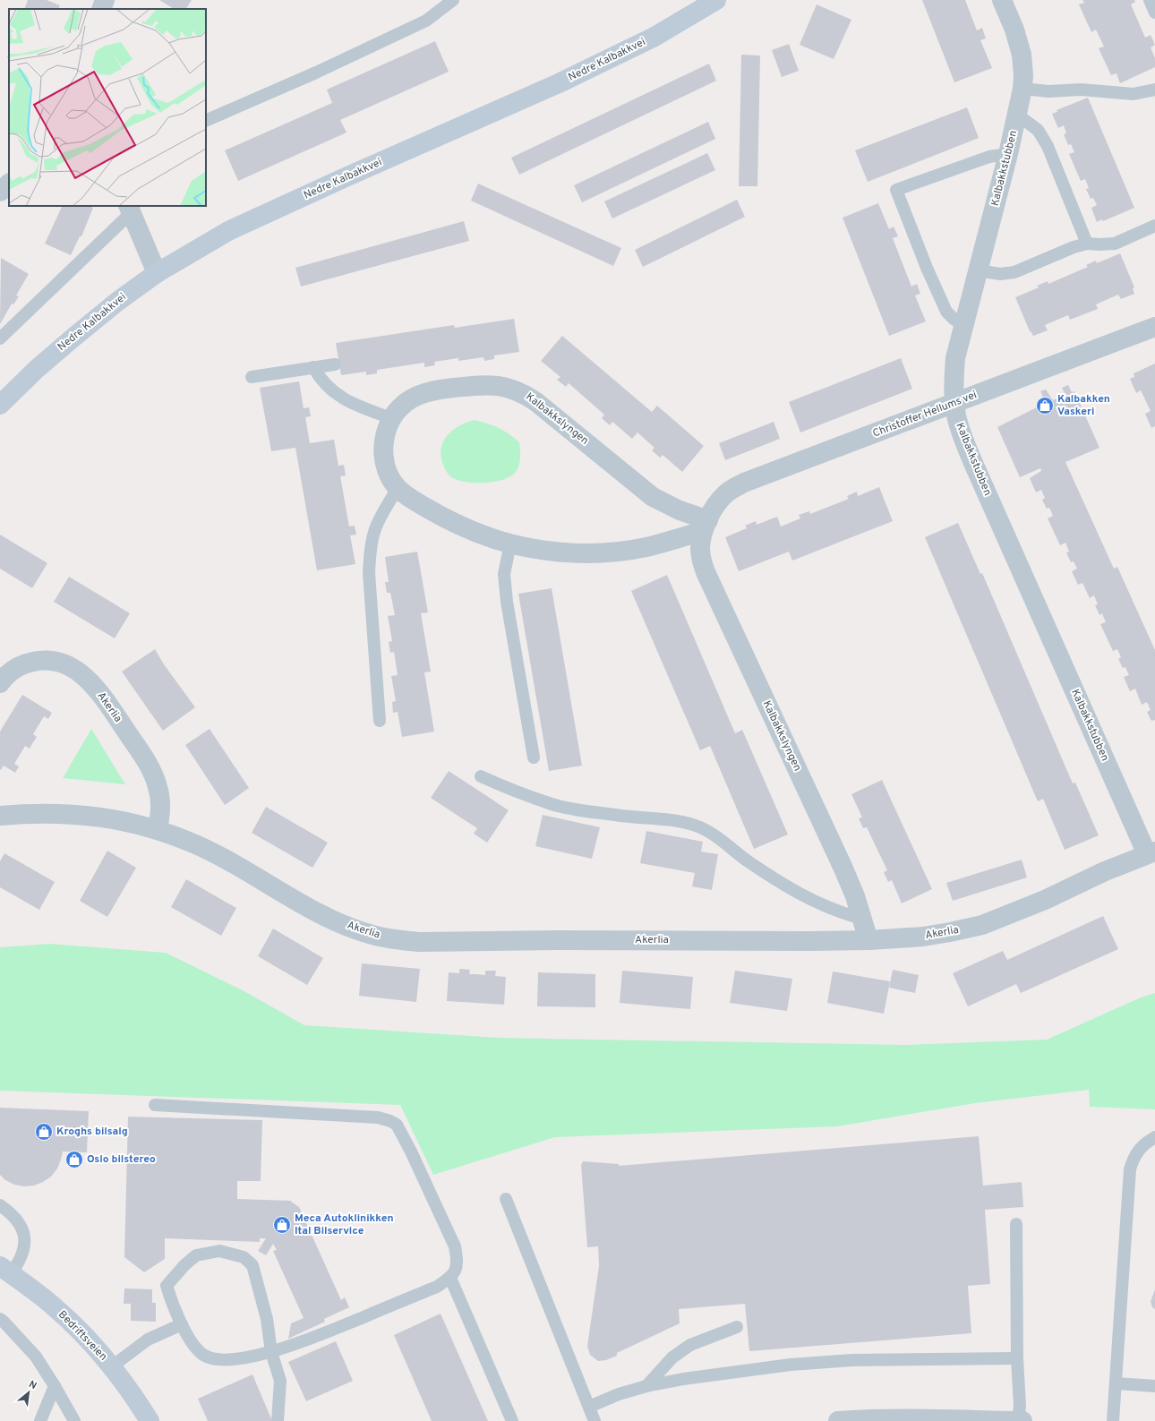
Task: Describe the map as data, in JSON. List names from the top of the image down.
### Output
{
  "streets": {
    "main road": ["Nedre Kalbakkvei", "Bedriftsveien"],
    "street": [
      "Kalbakkstubben",
      "Christoffer Hellums vei",
      "Kalbakkslyngen",
      "Akerlia"
    ]
  },
  "crossings": [
    ["Kalbakkstubben", "Christoffer Hellums vei"],
    ["Kalbakkstubben", "Akerlia"],
    ["Christoffer Hellums vei", "Kalbakkslyngen"],
    ["Kalbakkslyngen", "Akerlia"]
  ],
  "places": {
    "shop": [
      "Kalbakken Vaskeri",
      "Kroghs bilsalg",
      "Oslo bilstereo",
      "Meca Autoklinikken Ital Bilservice"
    ]
  },
  "north": "top right"
}
